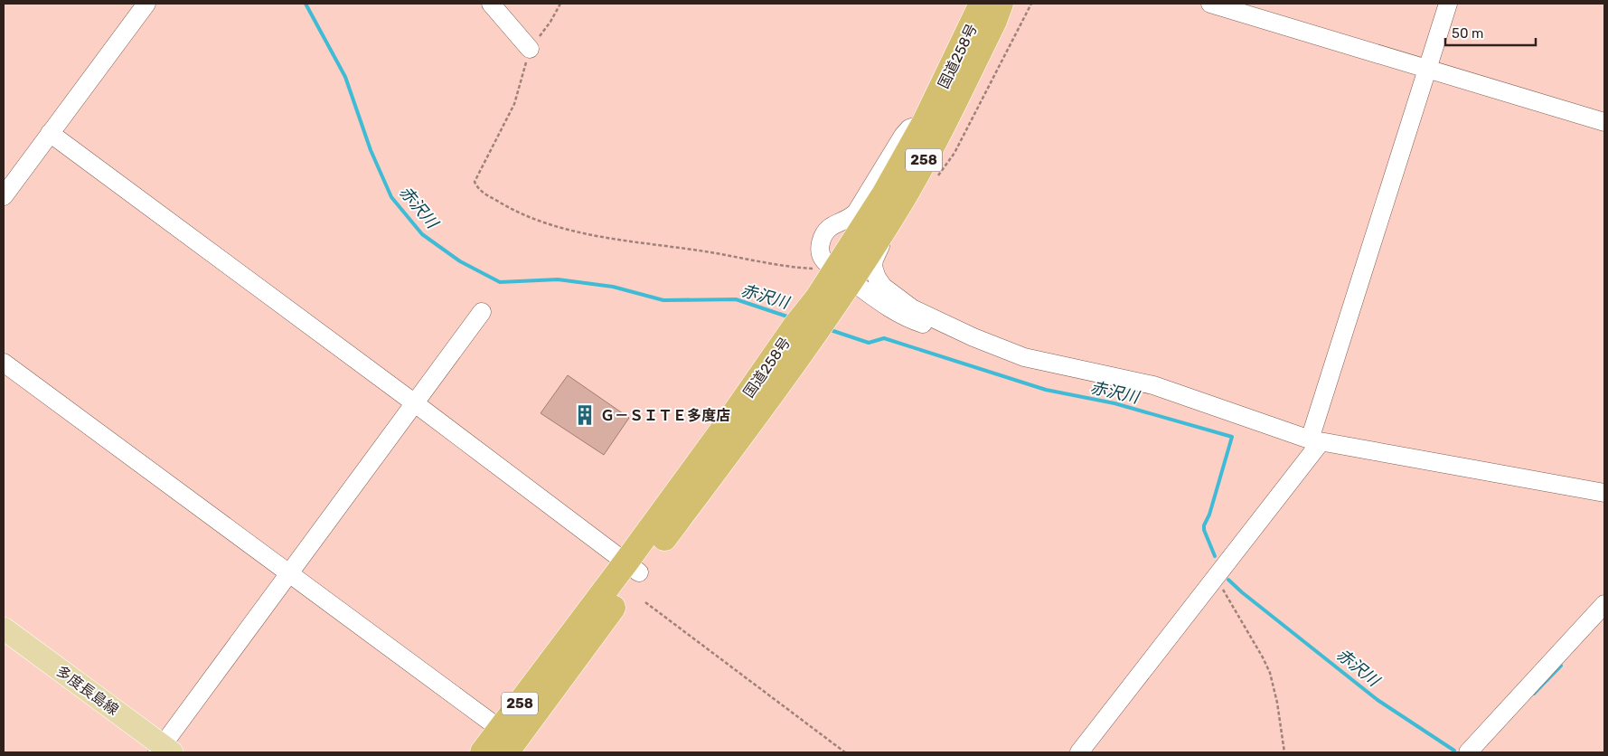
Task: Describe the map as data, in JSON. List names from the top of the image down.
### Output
{
  "streets": {
    "highway": ["国道258号", "258"],
    "main road": ["多度長島線"]
  },
  "water": ["赤沢川"],
  "places": {
    "building": ["Ｇ－ＳＩＴＥ多度店"]
  },
  "scale_bar": "50 m"
}
